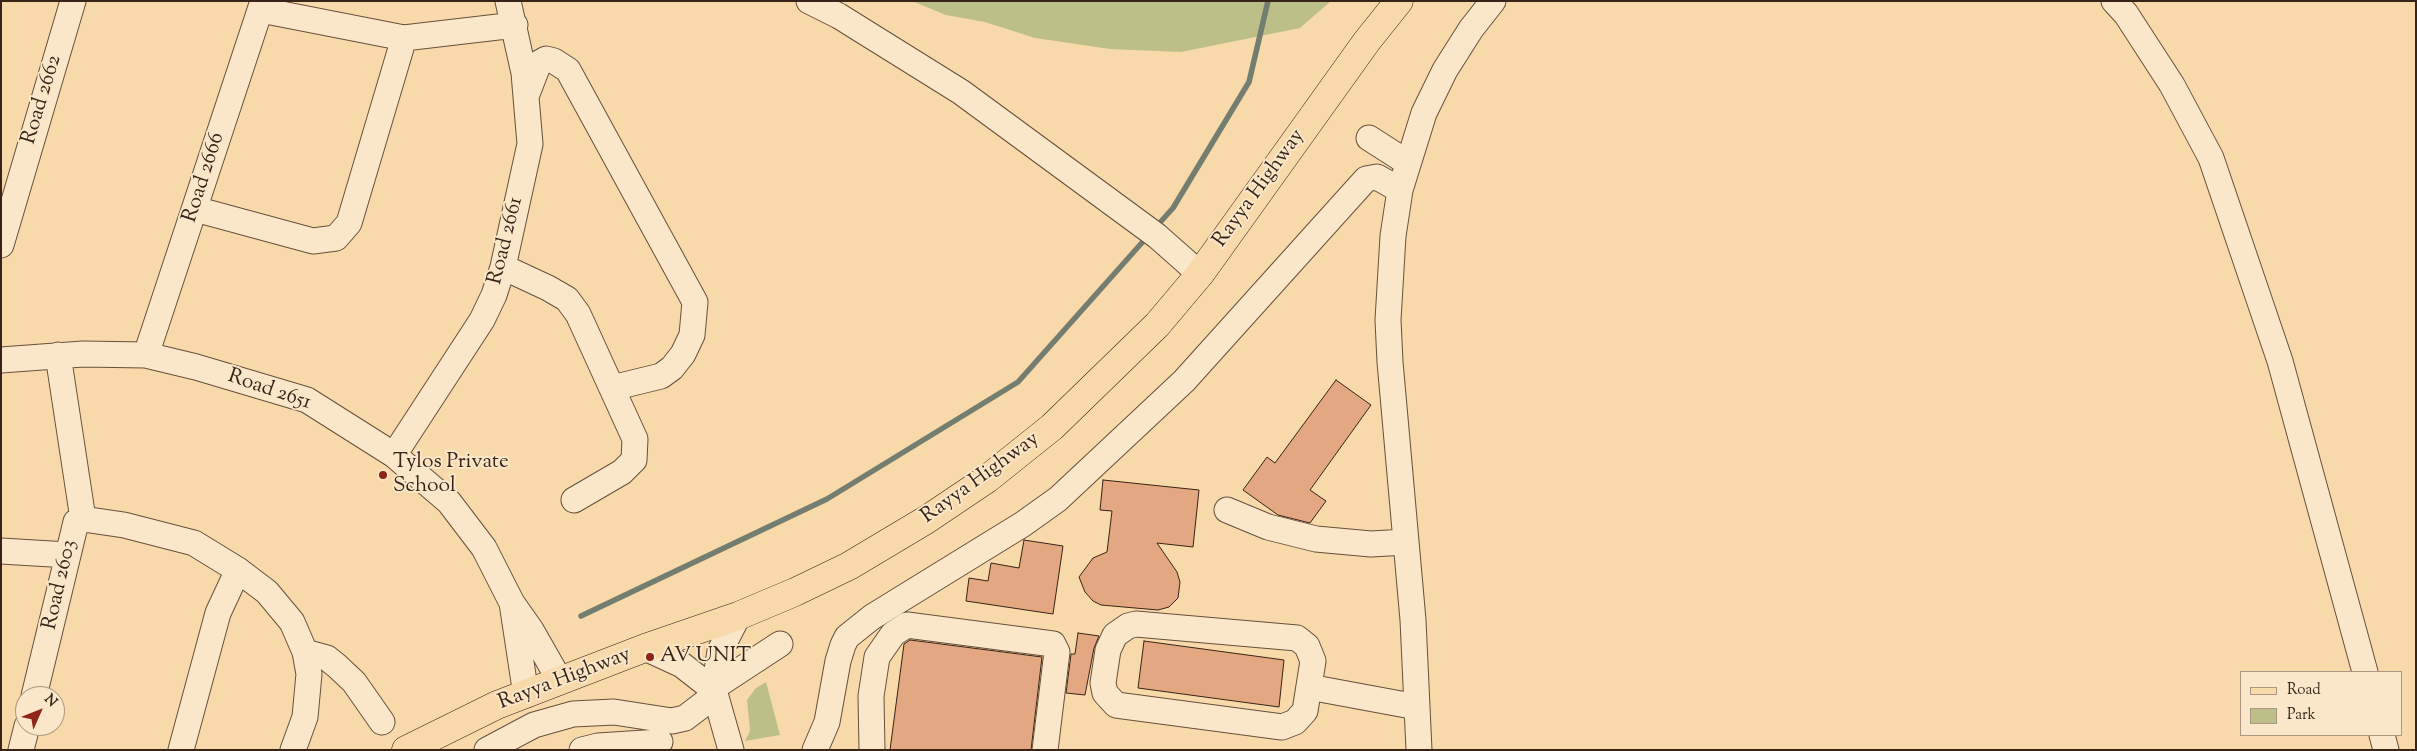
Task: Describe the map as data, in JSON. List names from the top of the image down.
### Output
{
  "streets": {
    "main road": ["Rayya Highway"],
    "street": [
      "Road 2662",
      "Road 2666",
      "Road 2661",
      "Road 2651",
      "Road 2603"
    ]
  },
  "crossings": [
    ["Road 2666", "Road 2651"],
    ["Rayya Highway", "Road 2651"],
    ["Road 2661", "Road 2651"]
  ],
  "places": ["Tylos Private School", "AV UNIT"],
  "legend": ["Road", "Park"],
  "north": "top right"
}
